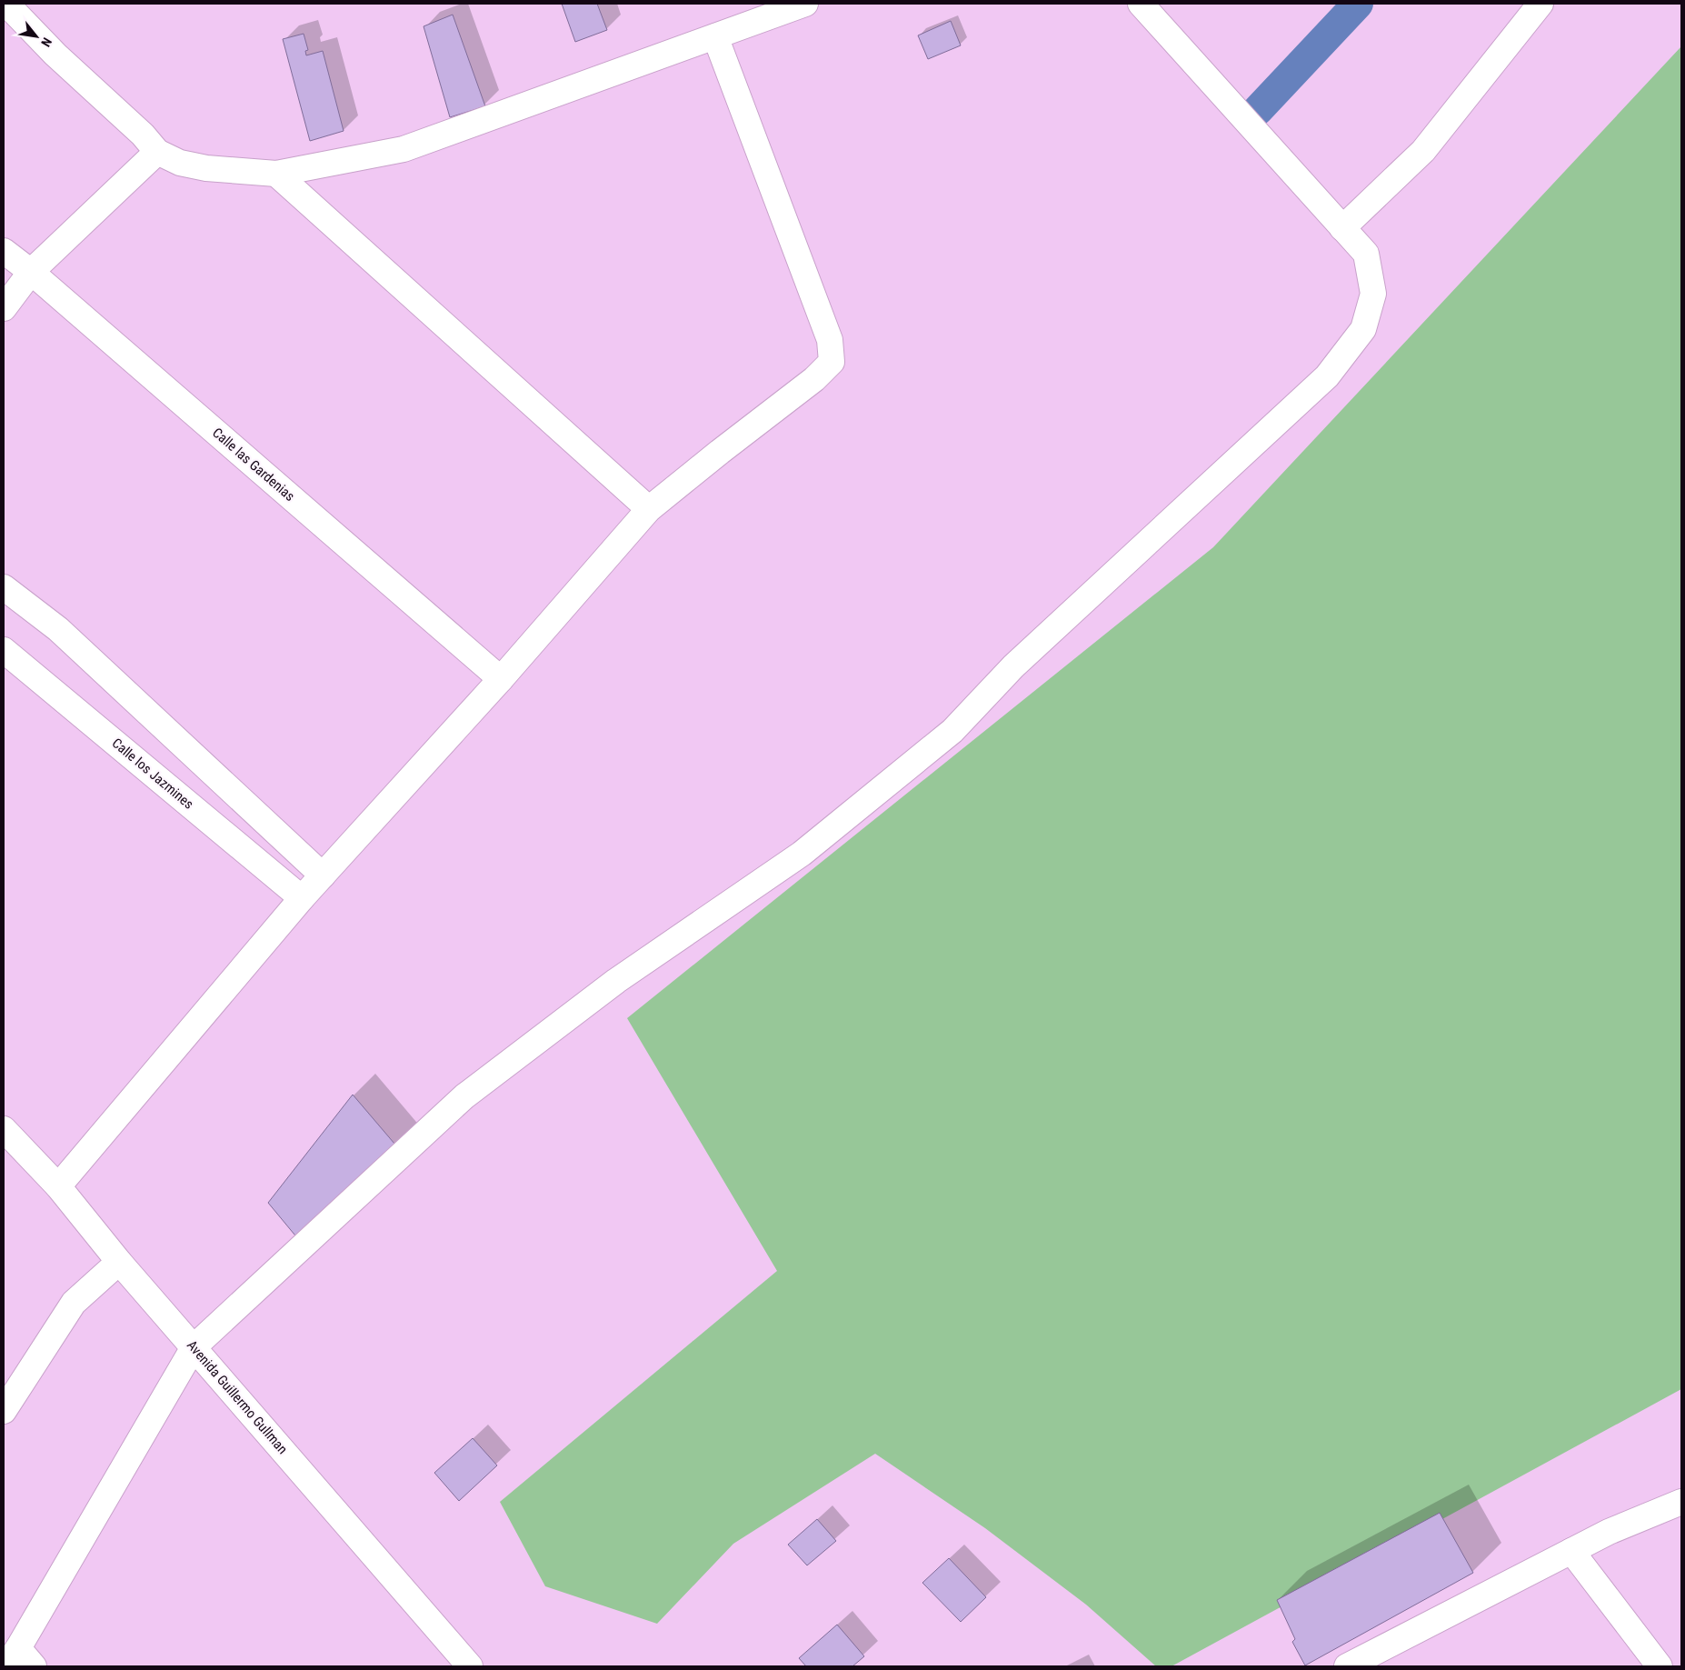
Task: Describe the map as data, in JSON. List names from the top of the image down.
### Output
{
  "streets": {
    "street": ["Calle las Gardenias", "Calle los Jazmines", "Avenida Guillermo Gullman"]
  },
  "north": "bottom right"
}
